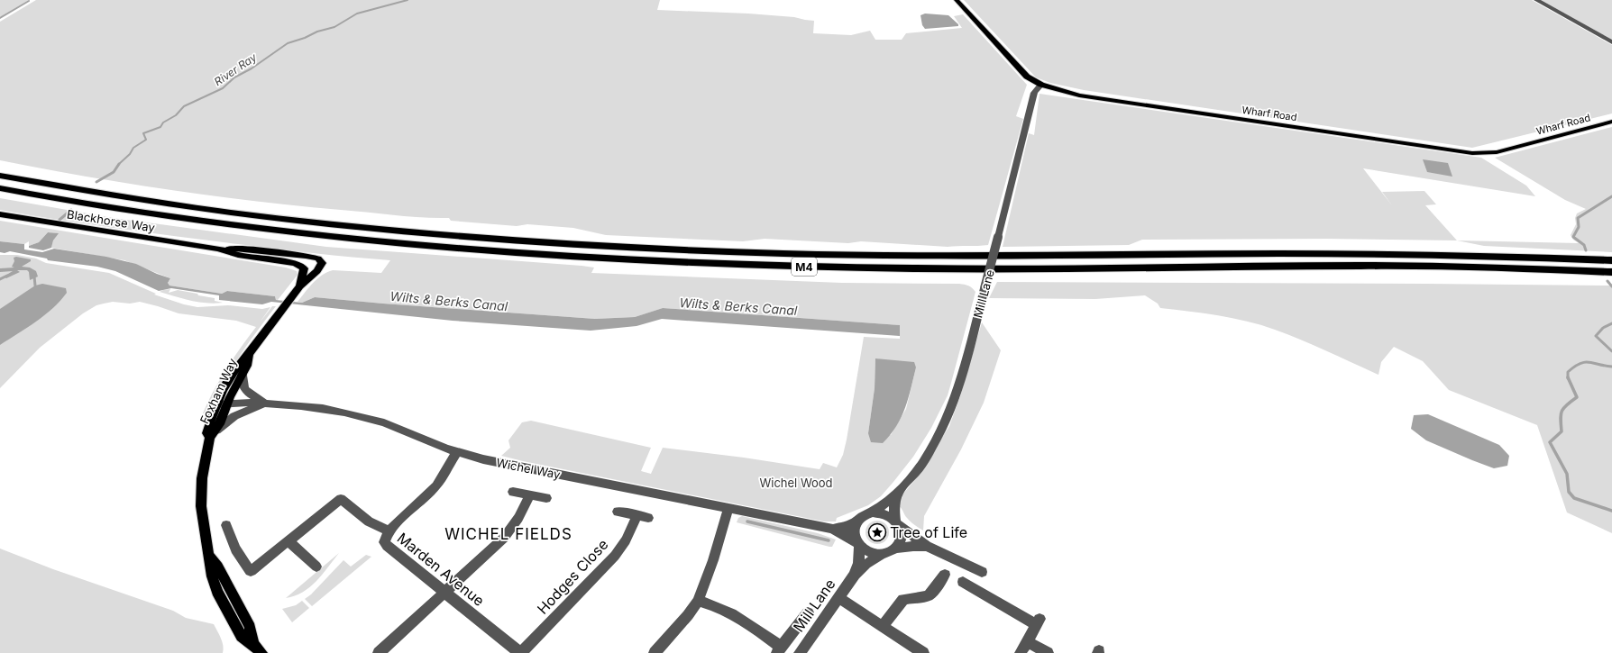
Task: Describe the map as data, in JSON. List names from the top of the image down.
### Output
{
  "streets": {
    "highway": ["M4"],
    "main road": ["Wharf Road", "Blackhorse Way", "Foxham Way"],
    "street": [
      "Mill Lane",
      "Wichel Way",
      "Marden Avenue",
      "Hodges Close"
    ]
  },
  "crossings": [
    ["Wharf Road", "Mill Lane"],
    ["Blackhorse Way", "Foxham Way"],
    ["Mill Lane", "Wichel Way"],
    ["Foxham Way", "Wichel Way"],
    ["Wichel Way", "Marden Avenue"],
    ["Marden Avenue", "Hodges Close"]
  ],
  "districts": ["WICHEL FIELDS"],
  "water": ["River Ray", "Wilts & Berks Canal"],
  "parks": ["Wichel Wood"],
  "places": {
    "place": ["Tree of Life"]
  }
}
